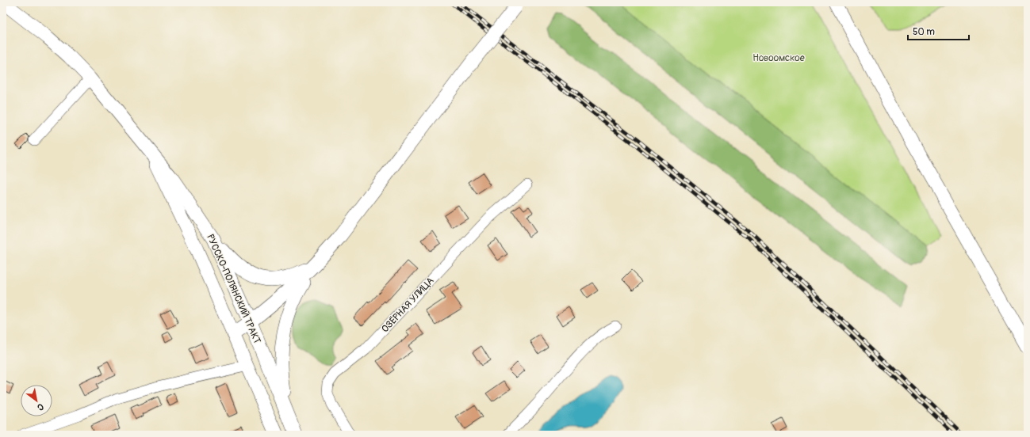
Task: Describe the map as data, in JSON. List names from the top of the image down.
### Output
{
  "streets": {
    "main road": ["РУССКО-ПОЛЯНСКИЙ ТРАКТ"],
    "street": ["ОЗЁРНАЯ УЛИЦА"]
  },
  "parks": ["Новоомское"],
  "scale_bar": "50 m",
  "north": "bottom right"
}
